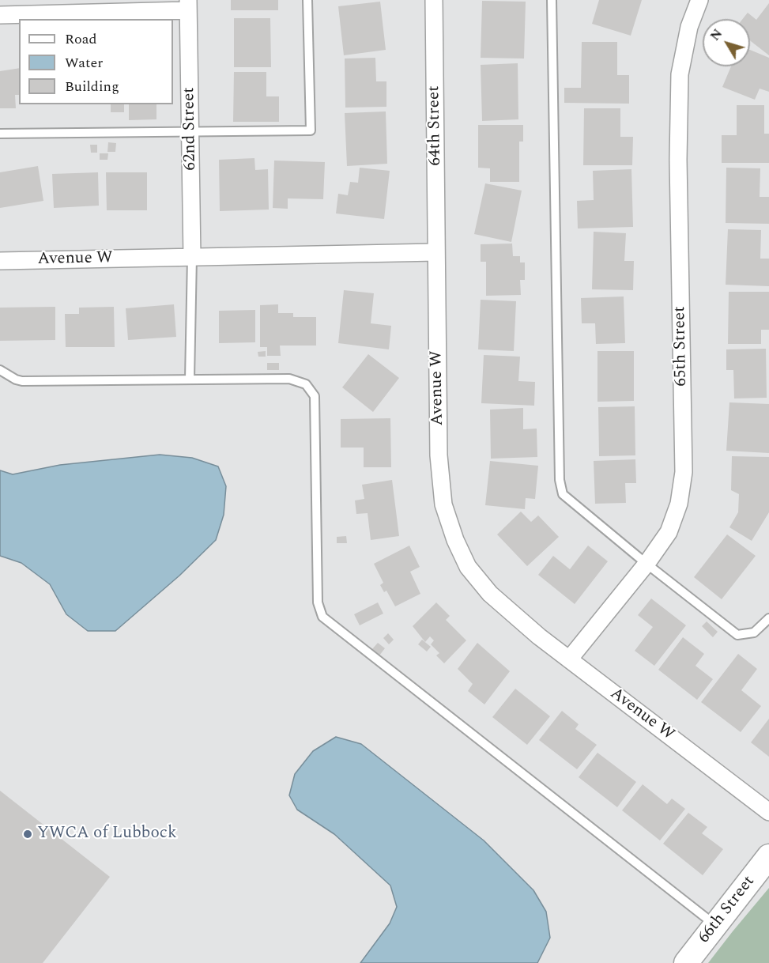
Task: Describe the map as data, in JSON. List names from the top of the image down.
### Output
{
  "streets": {
    "street": [
      "64th Street",
      "62nd Street",
      "Avenue W",
      "65th Street",
      "66th Street"
    ]
  },
  "crossings": [
    ["64th Street", "Avenue W"],
    ["62nd Street", "Avenue W"],
    ["Avenue W", "65th Street"]
  ],
  "places": ["YWCA of Lubbock"],
  "legend": ["Road", "Water", "Building"],
  "north": "top left"
}
